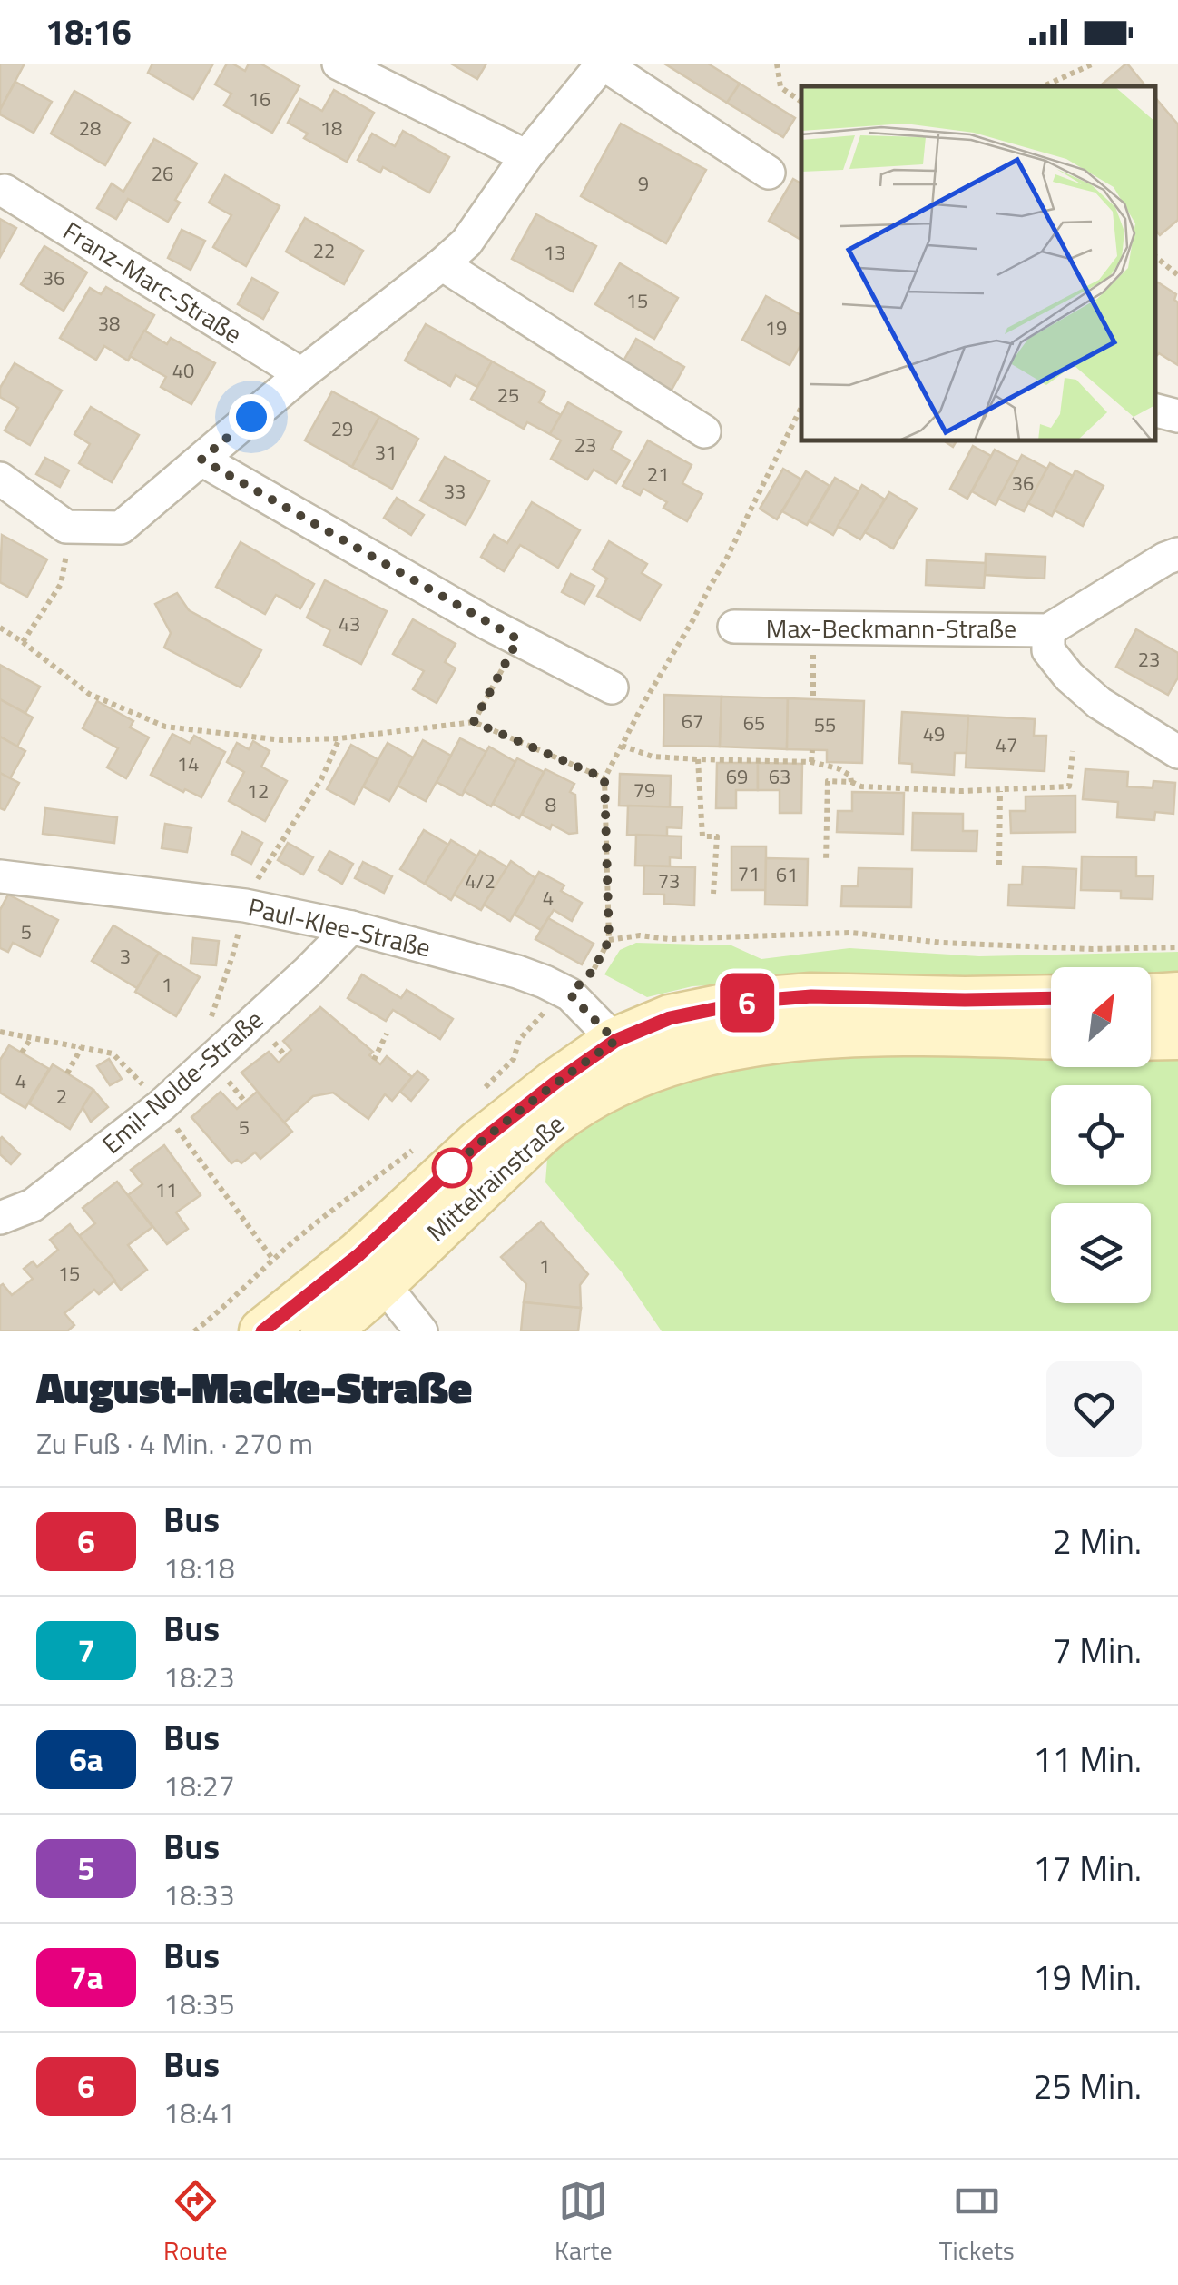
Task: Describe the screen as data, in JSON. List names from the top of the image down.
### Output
{
  "streets": {
    "street": [
      "Franz-Marc-Straße",
      "Max-Beckmann-Straße",
      "Paul-Klee-Straße",
      "Emil-Nolde-Straße",
      "Mittelrainstraße"
    ]
  },
  "crossings": [
    ["Paul-Klee-Straße", "Emil-Nolde-Straße"],
    ["Paul-Klee-Straße", "Mittelrainstraße"]
  ],
  "lines": ["bus line 6"],
  "house_numbers": [
    "16",
    "28",
    "18",
    "26",
    "9",
    "22",
    "13",
    "36",
    "15",
    "38",
    "19",
    "40",
    "25",
    "29",
    "23",
    "31",
    "21",
    "36",
    "33",
    "43",
    "23",
    "67",
    "65",
    "55",
    "49",
    "47",
    "14",
    "69",
    "63",
    "79",
    "12",
    "8",
    "71",
    "61",
    "4/2",
    "73",
    "4",
    "5",
    "3",
    "1",
    "4",
    "2",
    "5",
    "11",
    "1",
    "15"
  ],
  "north": "top right",
  "page": {
    "status": "18:16",
    "on_map": "6",
    "heading": ["August-Macke-Straße", "Zu Fuß · 4 Min. · 270 m"],
    "list": [
      {
        "mark": "6",
        "name": "Bus",
        "note": "18:18",
        "value": "2 Min."
      },
      {
        "mark": "7",
        "name": "Bus",
        "note": "18:23",
        "value": "7 Min."
      },
      {
        "mark": "6a",
        "name": "Bus",
        "note": "18:27",
        "value": "11 Min."
      },
      {
        "mark": "5",
        "name": "Bus",
        "note": "18:33",
        "value": "17 Min."
      },
      {
        "mark": "7a",
        "name": "Bus",
        "note": "18:35",
        "value": "19 Min."
      },
      {
        "mark": "6",
        "name": "Bus",
        "note": "18:41",
        "value": "25 Min."
      }
    ],
    "tabs": ["Route", "Karte", "Tickets"]
  }
}
